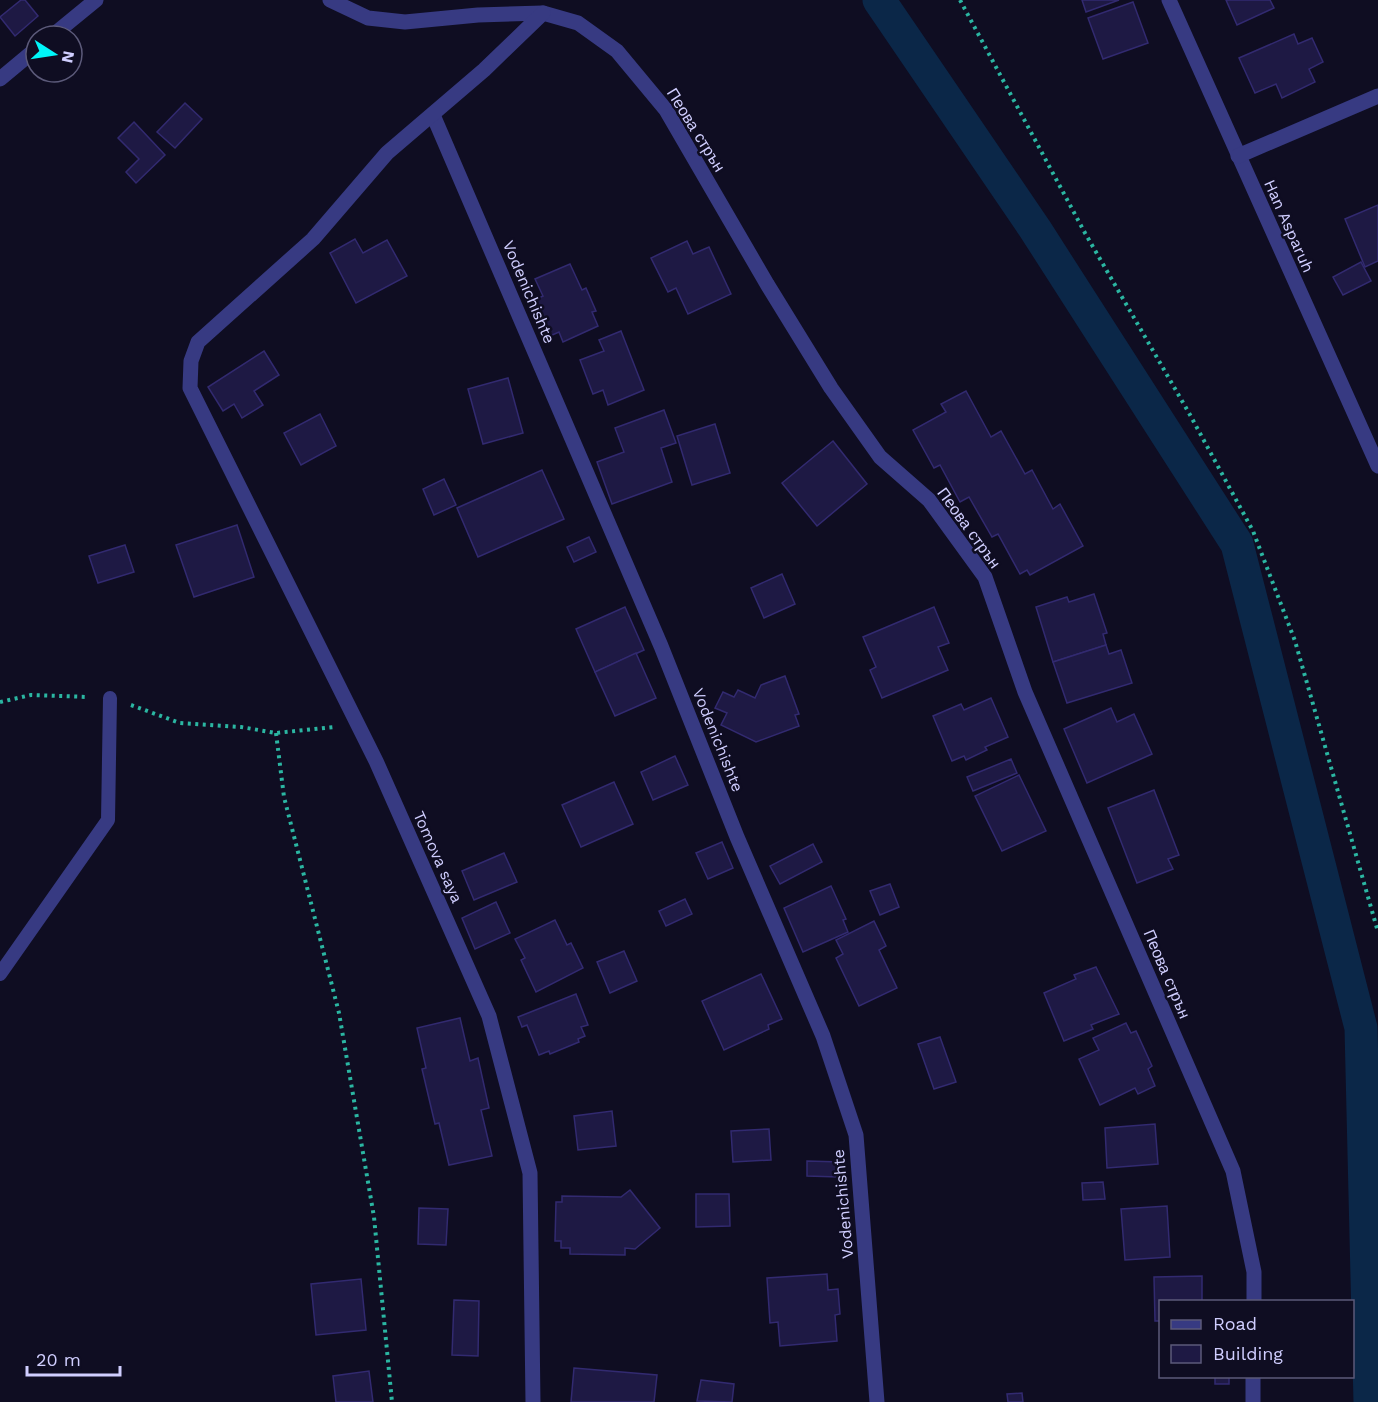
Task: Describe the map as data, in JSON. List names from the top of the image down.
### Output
{
  "streets": {
    "street": [
      "Пеова стрън",
      "Han Asparuh",
      "Vodenichishte",
      "Tomova saya"
    ]
  },
  "crossings": [
    ["Vodenichishte", "Tomova saya"]
  ],
  "legend": ["Road", "Building"],
  "scale_bar": "20 m",
  "north": "right"
}
